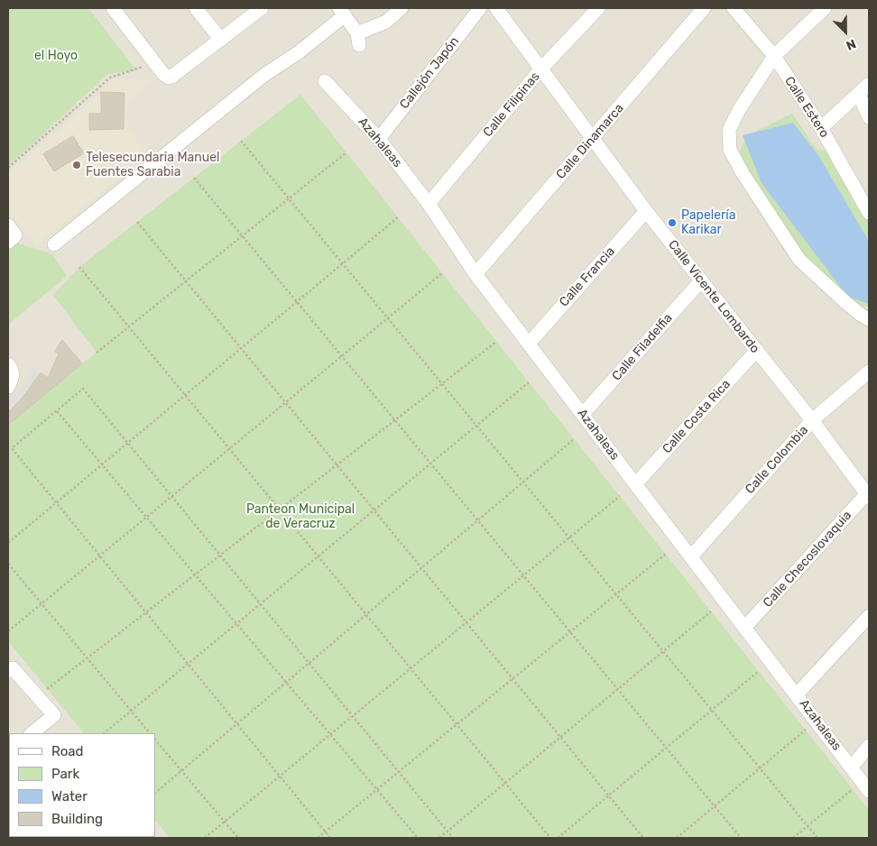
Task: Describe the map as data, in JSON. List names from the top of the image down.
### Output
{
  "streets": {
    "street": [
      "Callejón Japón",
      "Calle Filipinas",
      "Calle Estero",
      "Calle Dinamarca",
      "Azahaleas",
      "Calle Francia",
      "Calle Vicente Lombardo",
      "Calle Filadelfia",
      "Calle Costa Rica",
      "Calle Colombia",
      "Calle Checoslovaquia"
    ]
  },
  "crossings": [
    ["Callejón Japón", "Azahaleas"],
    ["Calle Filipinas", "Azahaleas"],
    ["Calle Filipinas", "Calle Vicente Lombardo"],
    ["Calle Dinamarca", "Azahaleas"],
    ["Calle Dinamarca", "Calle Vicente Lombardo"],
    ["Azahaleas", "Calle Francia"],
    ["Azahaleas", "Calle Filadelfia"],
    ["Azahaleas", "Calle Costa Rica"],
    ["Azahaleas", "Calle Colombia"],
    ["Azahaleas", "Calle Checoslovaquia"],
    ["Calle Francia", "Calle Vicente Lombardo"],
    ["Calle Vicente Lombardo", "Calle Filadelfia"],
    ["Calle Vicente Lombardo", "Calle Costa Rica"],
    ["Calle Vicente Lombardo", "Calle Colombia"],
    ["Calle Vicente Lombardo", "Calle Checoslovaquia"]
  ],
  "parks": ["el Hoyo", "Panteon Municipal de Veracruz"],
  "places": ["Telesecundaria Manuel Fuentes Sarabia", "Papelería Karikar"],
  "legend": [
    "Road",
    "Park",
    "Water",
    "Building"
  ],
  "north": "bottom right"
}
